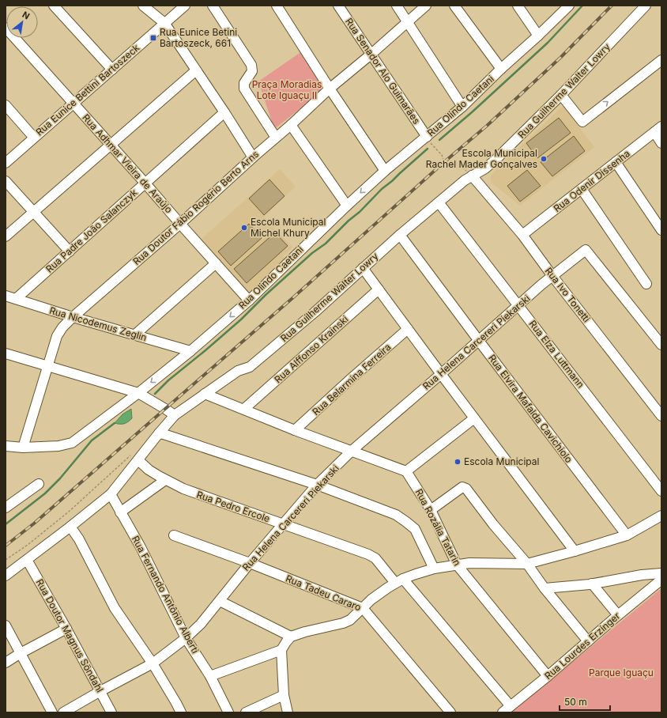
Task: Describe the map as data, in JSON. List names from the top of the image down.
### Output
{
  "streets": {
    "street": [
      "Rua Senador Alo Guimarães",
      "Rua Eunice Bettini Bartoszeck",
      "Rua Guilherme Walter Lowry",
      "Rua Olindo Caetani",
      "Rua Adhmar Vieira de Araújo",
      "Rua Odenir Dissenha",
      "Rua Doutor Fábio Rogério Berto Arns",
      "Rua Padre João Salanczyk",
      "Rua Ivo Tonetti",
      "Rua Nicodemus Zeglin",
      "Rua Helena Carcereri Piekarski",
      "Rua Alffonso Krainski",
      "Rua Elza Luttmann",
      "Rua Belarmina Ferreira",
      "Rua Elvira Mafalda Cavichiolo",
      "Rua Pedro Ercole",
      "Rua Rozália Tatarin",
      "Rua Tadeu Cararo",
      "Rua Fernando Antônio Alberti",
      "Rua Doutor Magnus Söndahl",
      "Rua Lourdes Erzinger"
    ]
  },
  "crossings": [
    ["Rua Senador Alo Guimarães", "Rua Olindo Caetani"],
    ["Rua Senador Alo Guimarães", "Rua Doutor Fábio Rogério Berto Arns"],
    ["Rua Eunice Bettini Bartoszeck", "Rua Adhmar Vieira de Araújo"],
    ["Rua Guilherme Walter Lowry", "Rua Ivo Tonetti"],
    ["Rua Guilherme Walter Lowry", "Rua Elza Luttmann"],
    ["Rua Guilherme Walter Lowry", "Rua Elvira Mafalda Cavichiolo"],
    ["Rua Guilherme Walter Lowry", "Rua Pedro Ercole"],
    ["Rua Guilherme Walter Lowry", "Rua Fernando Antônio Alberti"],
    ["Rua Guilherme Walter Lowry", "Rua Doutor Magnus Söndahl"],
    ["Rua Olindo Caetani", "Rua Adhmar Vieira de Araújo"],
    ["Rua Olindo Caetani", "Rua Doutor Fábio Rogério Berto Arns"],
    ["Rua Olindo Caetani", "Rua Nicodemus Zeglin"],
    ["Rua Adhmar Vieira de Araújo", "Rua Doutor Fábio Rogério Berto Arns"],
    ["Rua Adhmar Vieira de Araújo", "Rua Padre João Salanczyk"],
    ["Rua Odenir Dissenha", "Rua Ivo Tonetti"],
    ["Rua Doutor Fábio Rogério Berto Arns", "Rua Nicodemus Zeglin"],
    ["Rua Padre João Salanczyk", "Rua Nicodemus Zeglin"],
    ["Rua Ivo Tonetti", "Rua Helena Carcereri Piekarski"],
    ["Rua Helena Carcereri Piekarski", "Rua Elza Luttmann"],
    ["Rua Helena Carcereri Piekarski", "Rua Elvira Mafalda Cavichiolo"],
    ["Rua Helena Carcereri Piekarski", "Rua Pedro Ercole"],
    ["Rua Helena Carcereri Piekarski", "Rua Tadeu Cararo"],
    ["Rua Helena Carcereri Piekarski", "Rua Fernando Antônio Alberti"],
    ["Rua Helena Carcereri Piekarski", "Rua Doutor Magnus Söndahl"],
    ["Rua Pedro Ercole", "Rua Lourdes Erzinger"],
    ["Rua Rozália Tatarin", "Rua Lourdes Erzinger"]
  ],
  "parks": ["Praça Moradias Lote Iguaçu II", "Parque Iguaçu"],
  "places": {
    "transit": ["Rua Eunice Betini Bartoszeck, 661"],
    "other": ["Escola Municipal Rachel Mader Gonçalves", "Escola Municipal Michel Khury", "Escola Municipal"]
  },
  "scale_bar": "50 m",
  "north": "top right"
}
